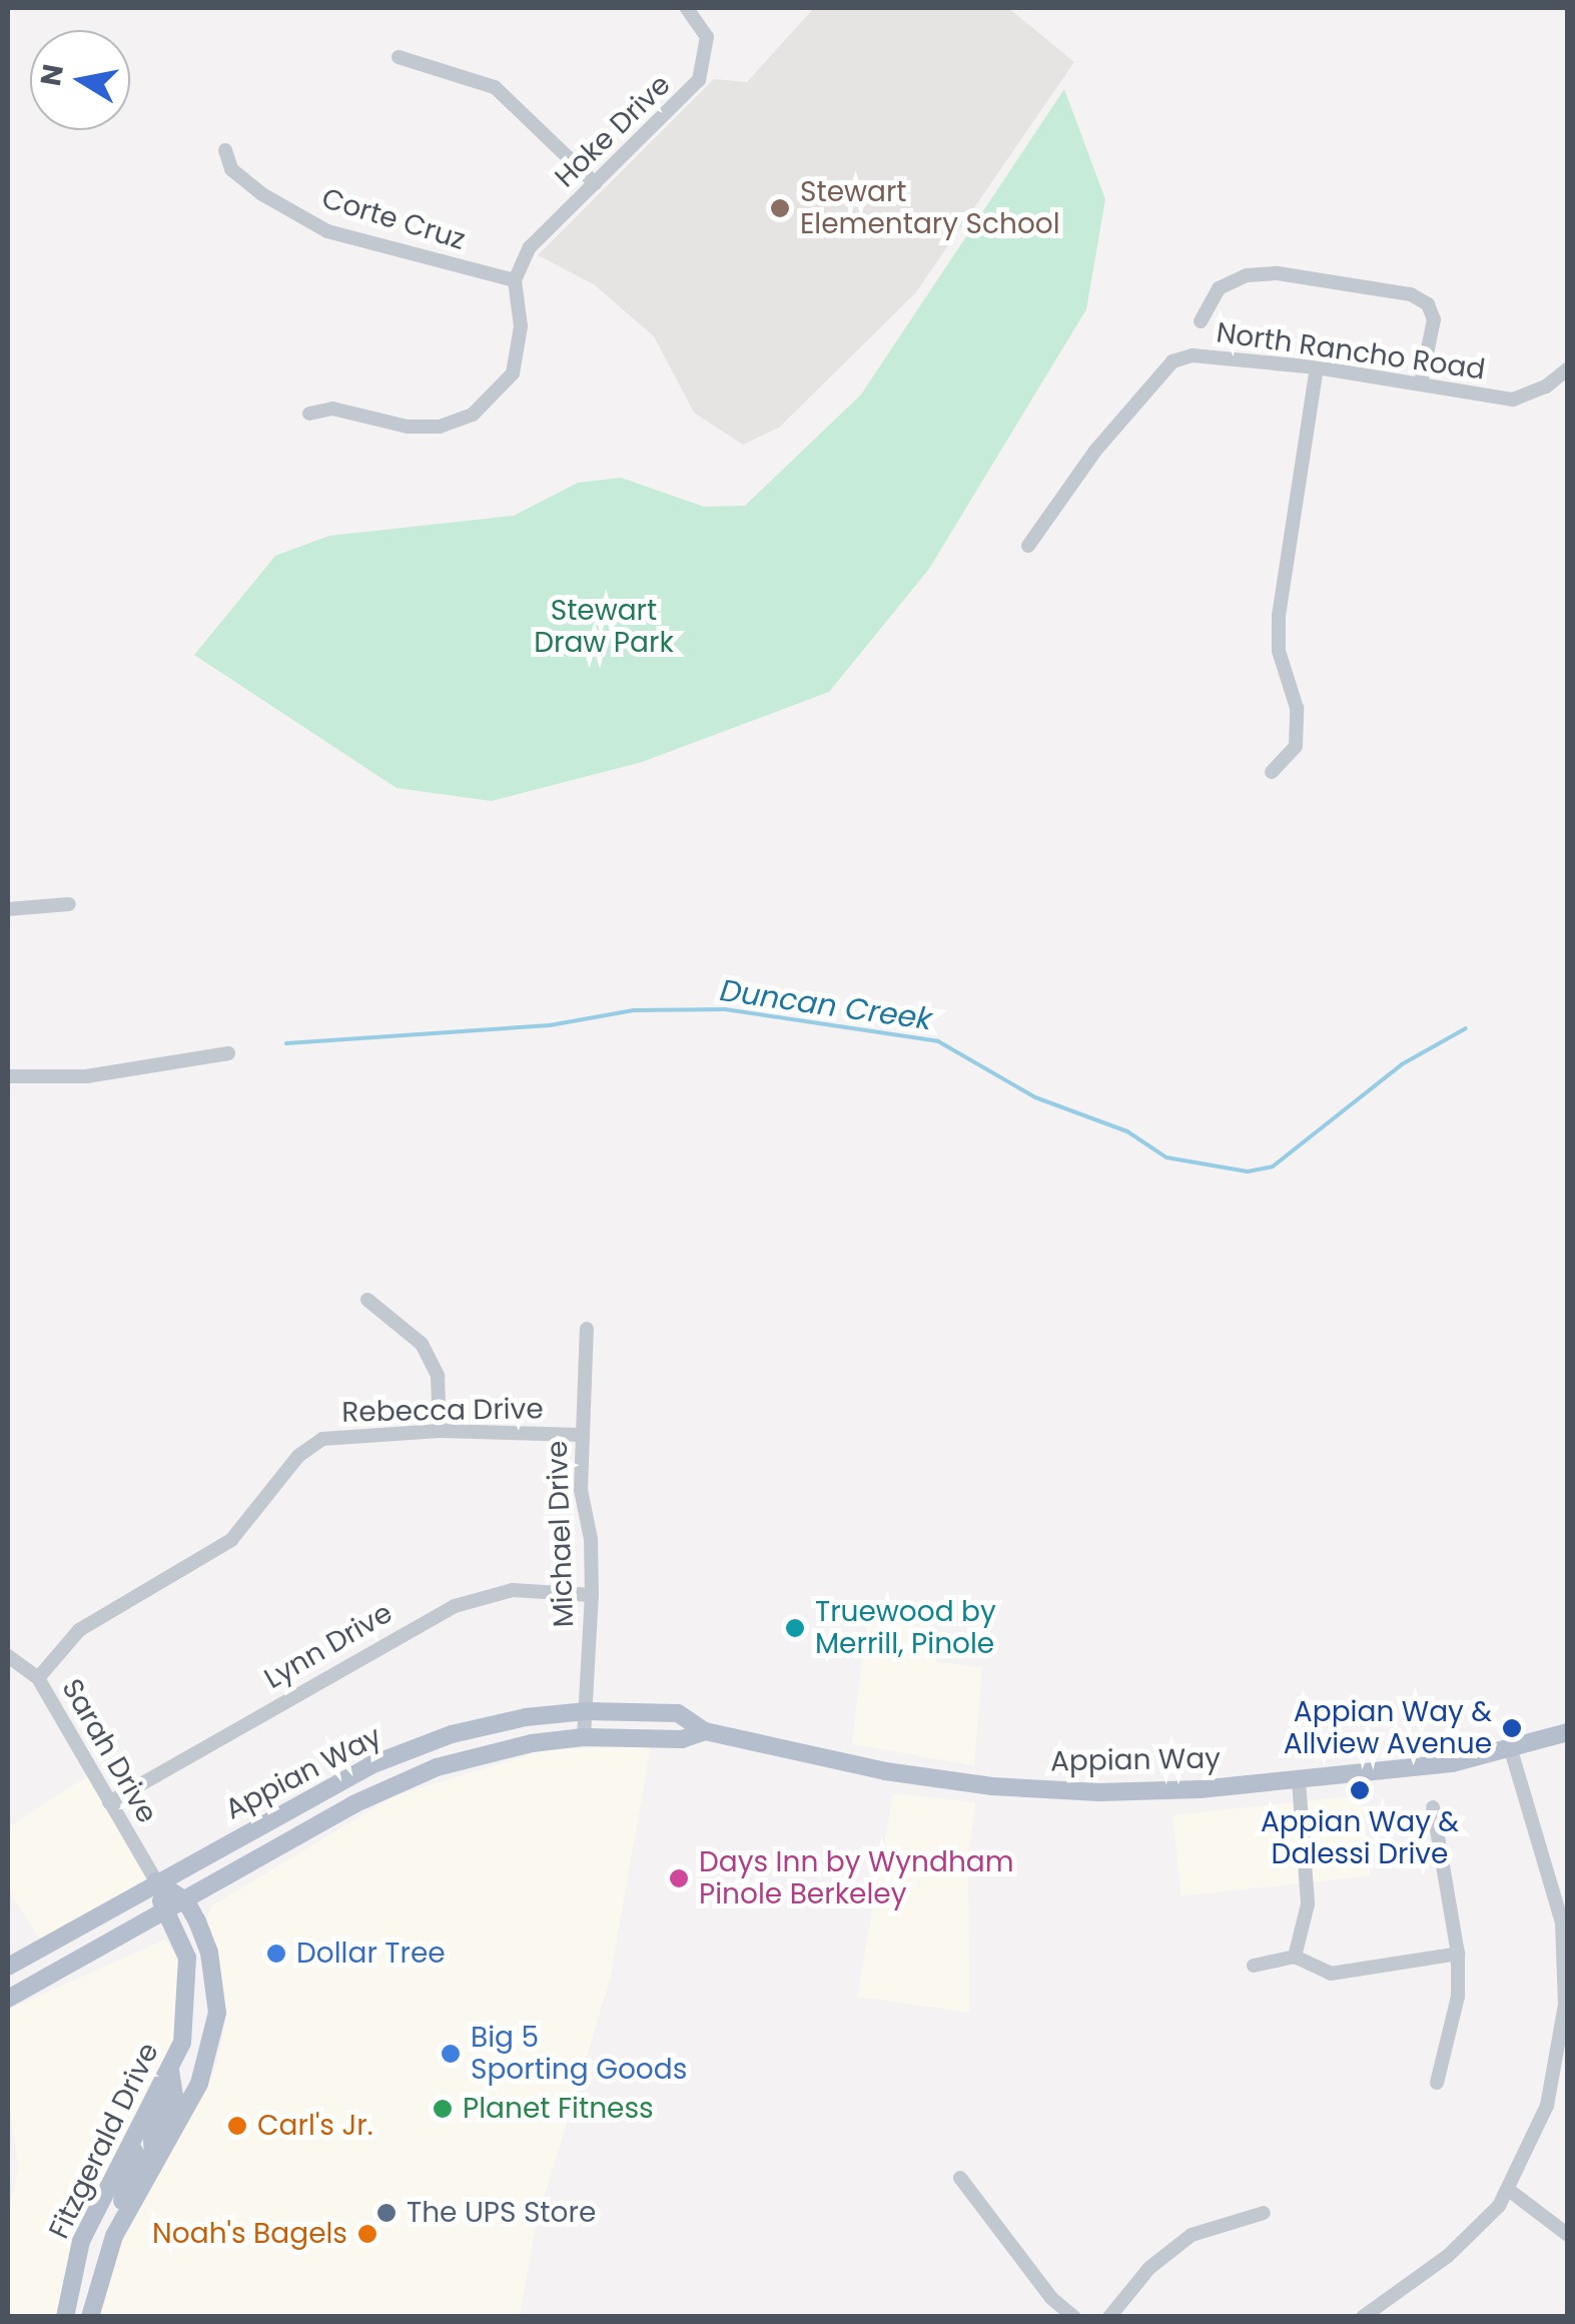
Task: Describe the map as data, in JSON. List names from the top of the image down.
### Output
{
  "streets": {
    "main road": ["Appian Way", "Fitzgerald Drive"],
    "street": [
      "Hoke Drive",
      "Corte Cruz",
      "North Rancho Road",
      "Rebecca Drive",
      "Michael Drive",
      "Lynn Drive",
      "Sarah Drive"
    ]
  },
  "crossings": [
    ["Hoke Drive", "Corte Cruz"],
    ["Rebecca Drive", "Michael Drive"],
    ["Rebecca Drive", "Sarah Drive"],
    ["Michael Drive", "Lynn Drive"],
    ["Michael Drive", "Appian Way"],
    ["Lynn Drive", "Sarah Drive"],
    ["Sarah Drive", "Appian Way"],
    ["Sarah Drive", "Fitzgerald Drive"],
    ["Appian Way", "Fitzgerald Drive"]
  ],
  "water": ["Duncan Creek"],
  "parks": ["Stewart Draw Park"],
  "places": [
    "Stewart Elementary School",
    "Truewood by Merrill, Pinole",
    "Appian Way & Allview Avenue",
    "Appian Way & Dalessi Drive",
    "Days Inn by Wyndham Pinole Berkeley",
    "Dollar Tree",
    "Big 5 Sporting Goods",
    "Planet Fitness",
    "Carl's Jr.",
    "The UPS Store",
    "Noah's Bagels"
  ],
  "north": "left"
}
